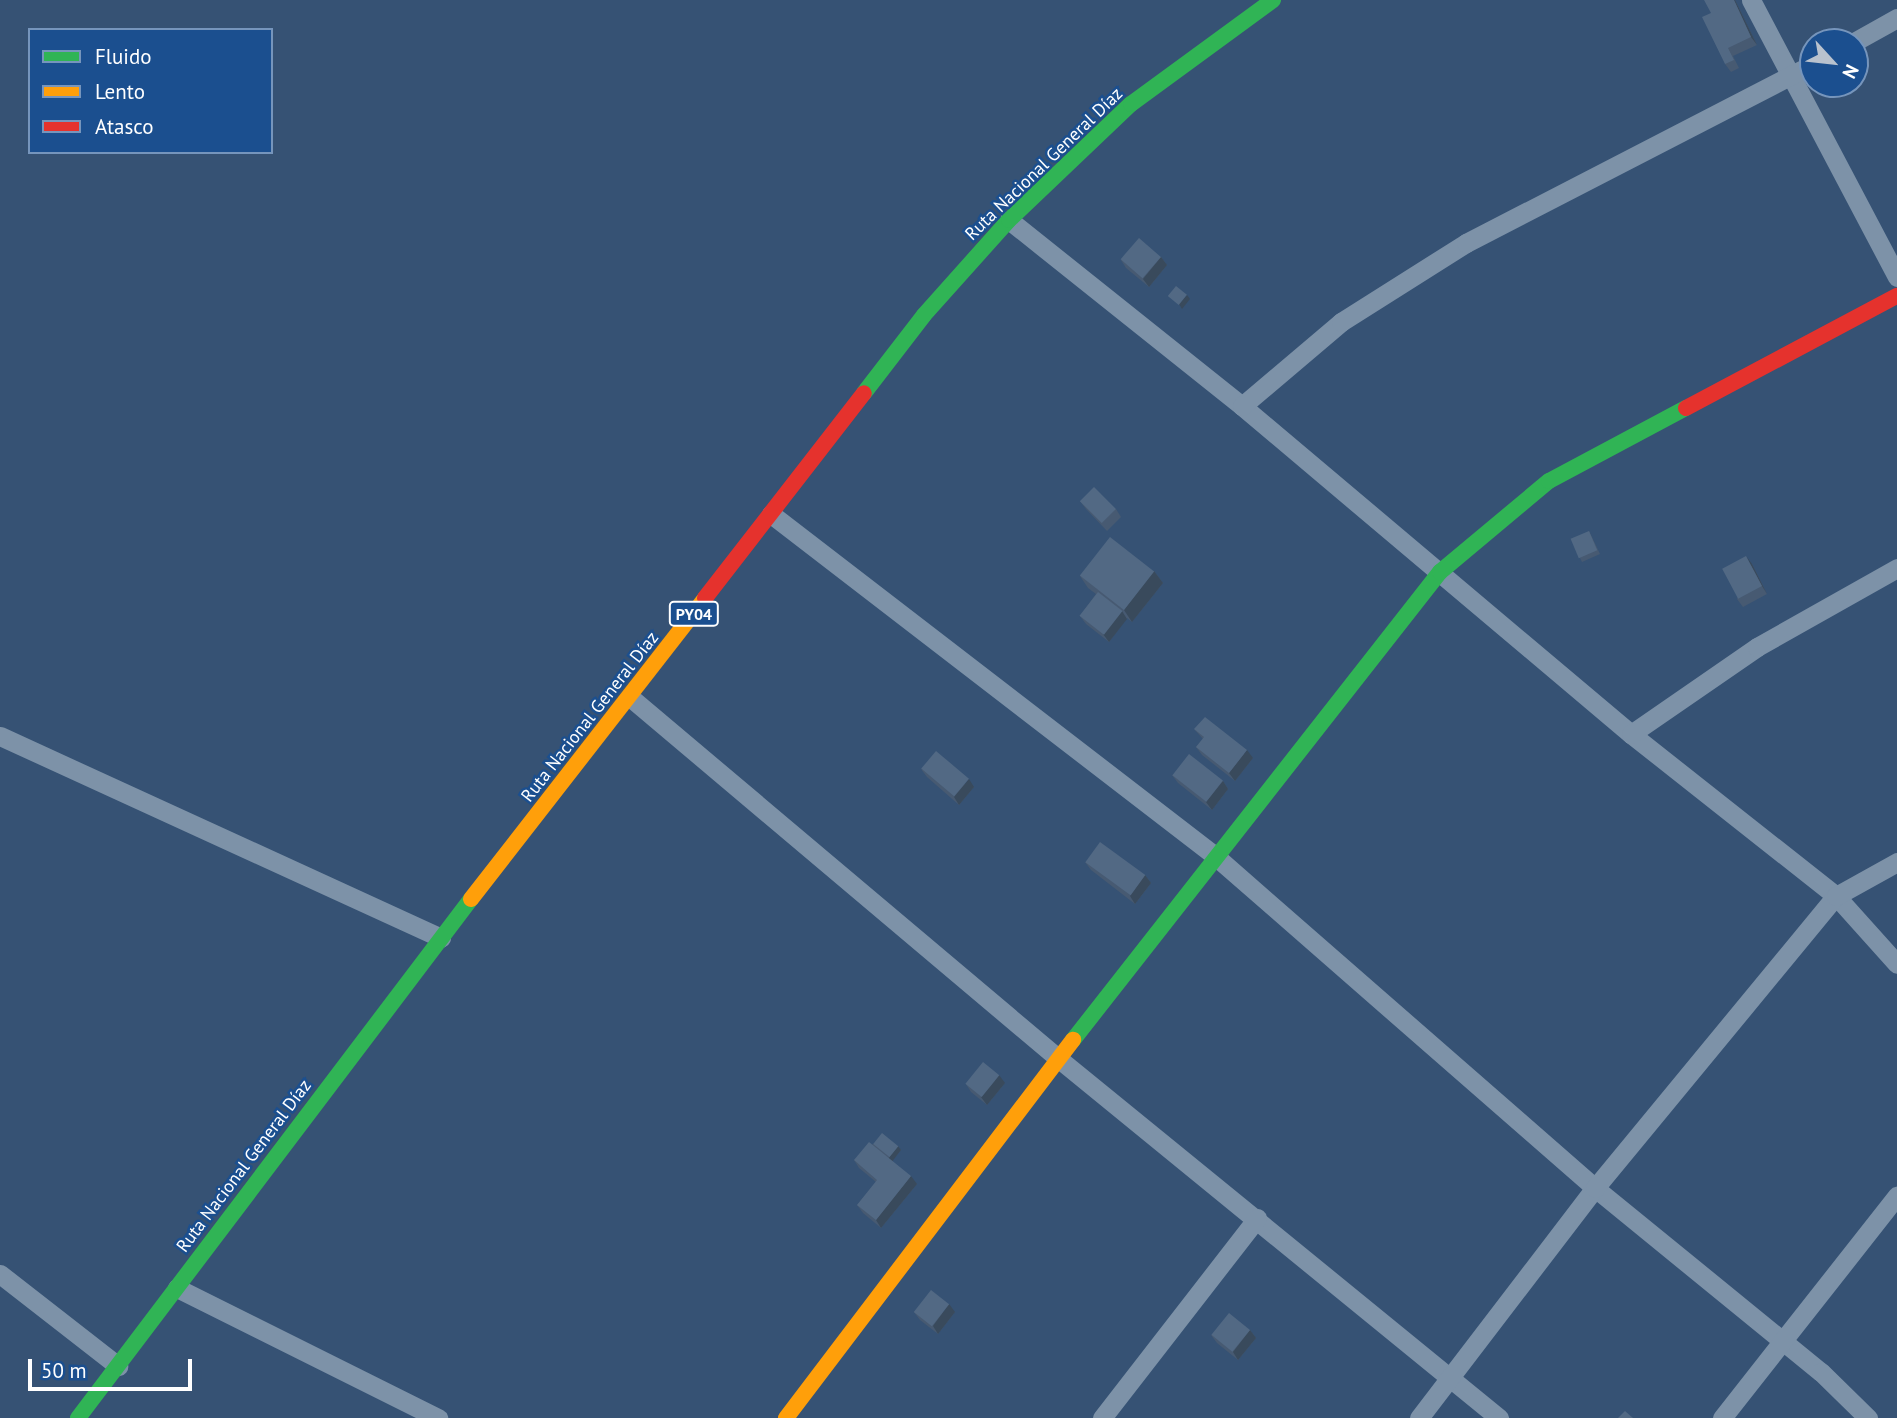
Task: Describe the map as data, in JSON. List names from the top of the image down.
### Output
{
  "streets": {
    "main road": ["Ruta Nacional General Díaz", "PY04"]
  },
  "legend": ["Fluido", "Lento", "Atasco"],
  "scale_bar": "50 m",
  "north": "bottom right"
}
